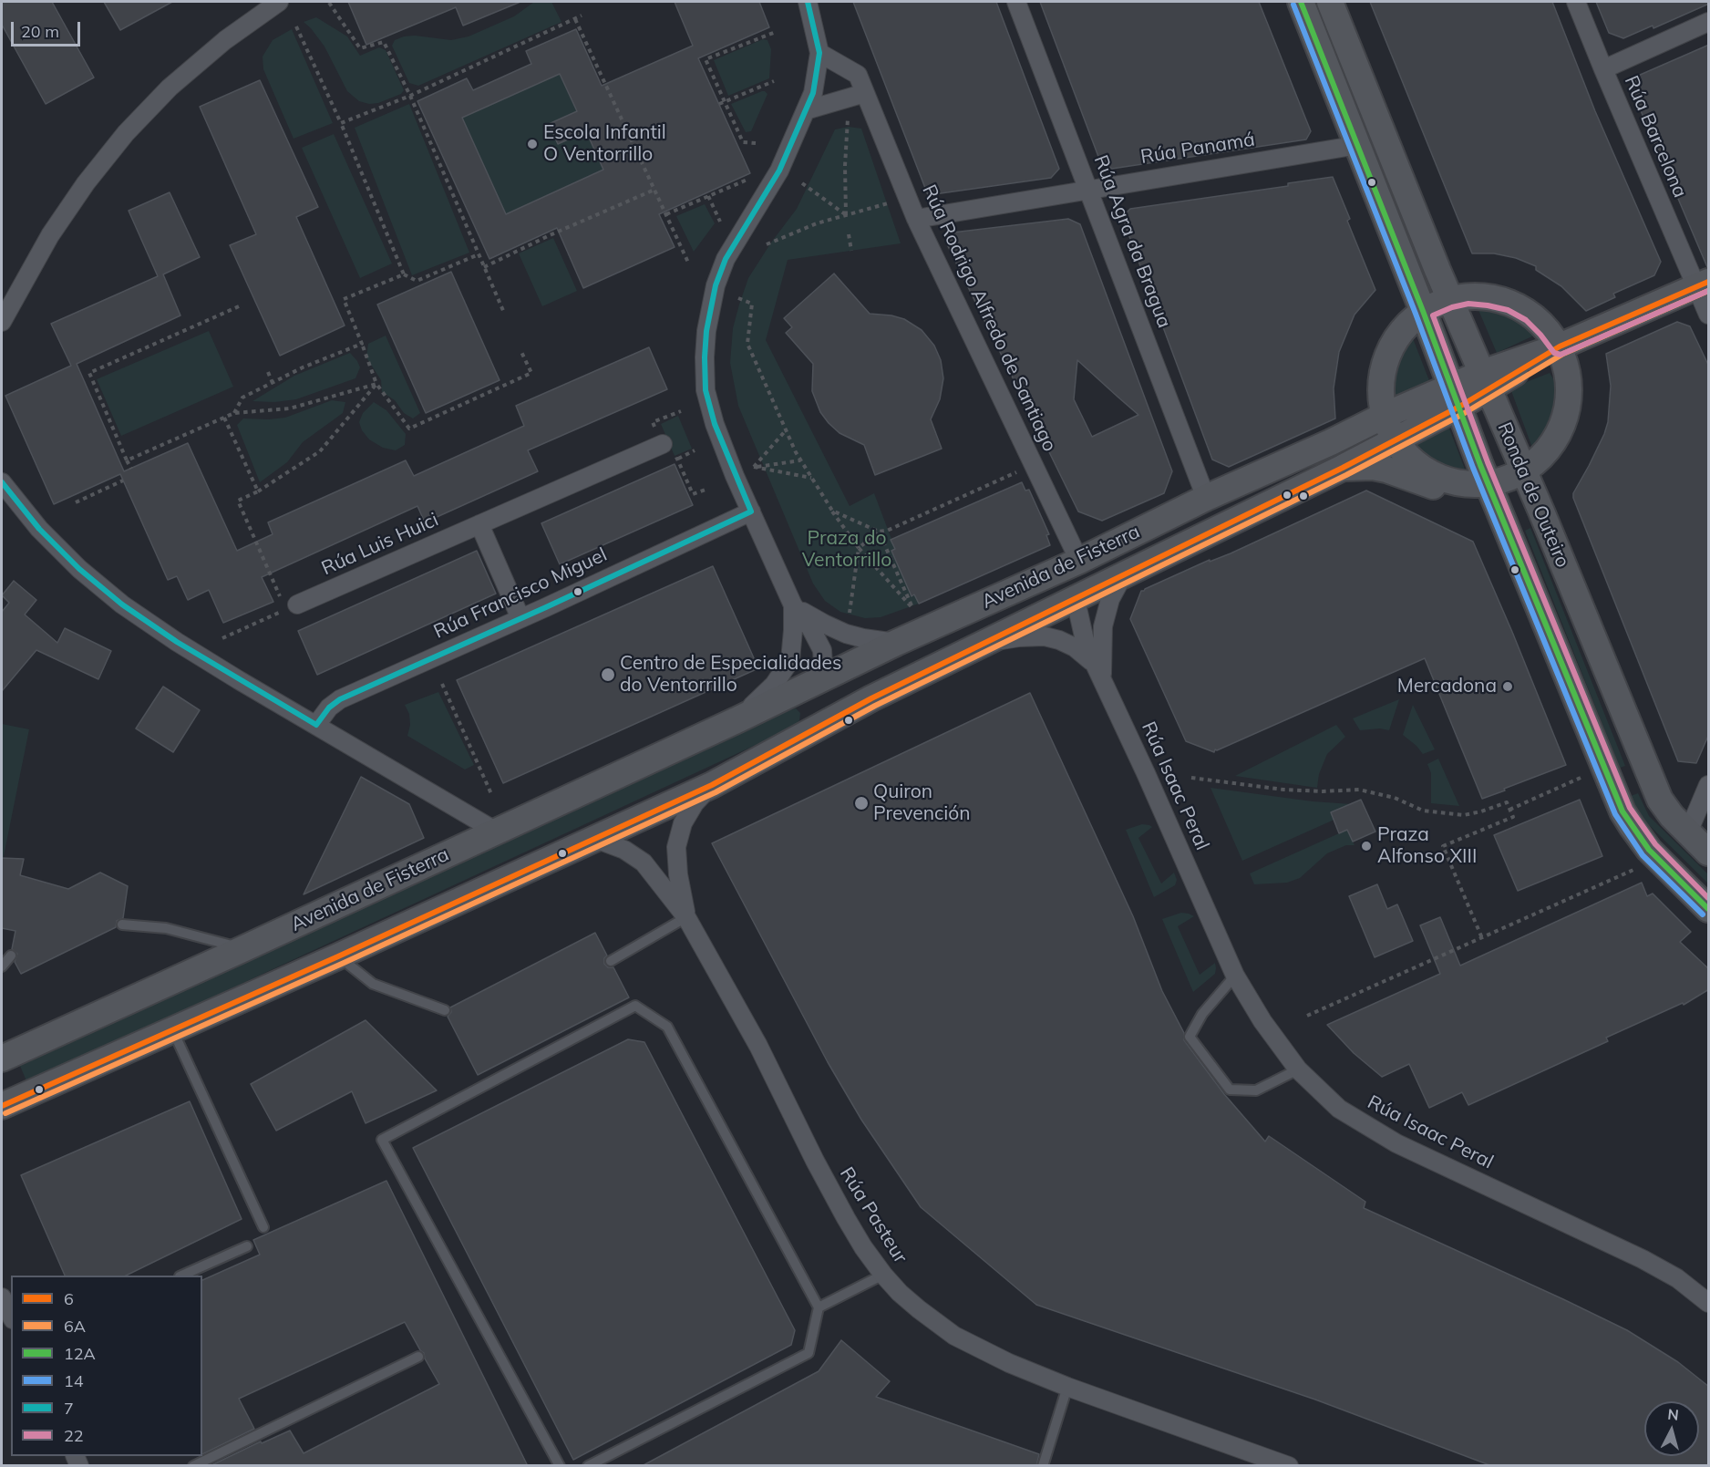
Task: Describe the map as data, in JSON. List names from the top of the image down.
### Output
{
  "streets": {
    "main road": ["Ronda de Outeiro", "Avenida de Fisterra"],
    "street": [
      "Rúa Barcelona",
      "Rúa Panamá",
      "Rúa Agra da Bragua",
      "Rúa Rodrigo Alfredo de Santiago",
      "Rúa Luis Huici",
      "Rúa Francisco Miguel",
      "Rúa Isaac Peral",
      "Rúa Pasteur"
    ]
  },
  "crossings": [
    ["Rúa Barcelona", "Avenida de Fisterra"],
    ["Rúa Panamá", "Rúa Agra da Bragua"],
    ["Rúa Panamá", "Rúa Rodrigo Alfredo de Santiago"],
    ["Rúa Panamá", "Ronda de Outeiro"],
    ["Rúa Agra da Bragua", "Avenida de Fisterra"],
    ["Rúa Rodrigo Alfredo de Santiago", "Avenida de Fisterra"],
    ["Ronda de Outeiro", "Avenida de Fisterra"],
    ["Avenida de Fisterra", "Rúa Isaac Peral"],
    ["Avenida de Fisterra", "Rúa Pasteur"]
  ],
  "parks": ["Praza do Ventorrillo"],
  "places": [
    "Escola Infantil O Ventorrillo",
    "Centro de Especialidades do Ventorrillo",
    "Mercadona",
    "Quiron Prevención",
    "Praza Alfonso XIII"
  ],
  "lines": [
    "transit line 12A",
    "transit line 7",
    "transit line 14",
    "transit line 6",
    "transit line 6A",
    "transit line 22"
  ],
  "legend": [
    "6",
    "6A",
    "12A",
    "14",
    "7",
    "22"
  ],
  "scale_bar": "20 m",
  "north": "top"
}
